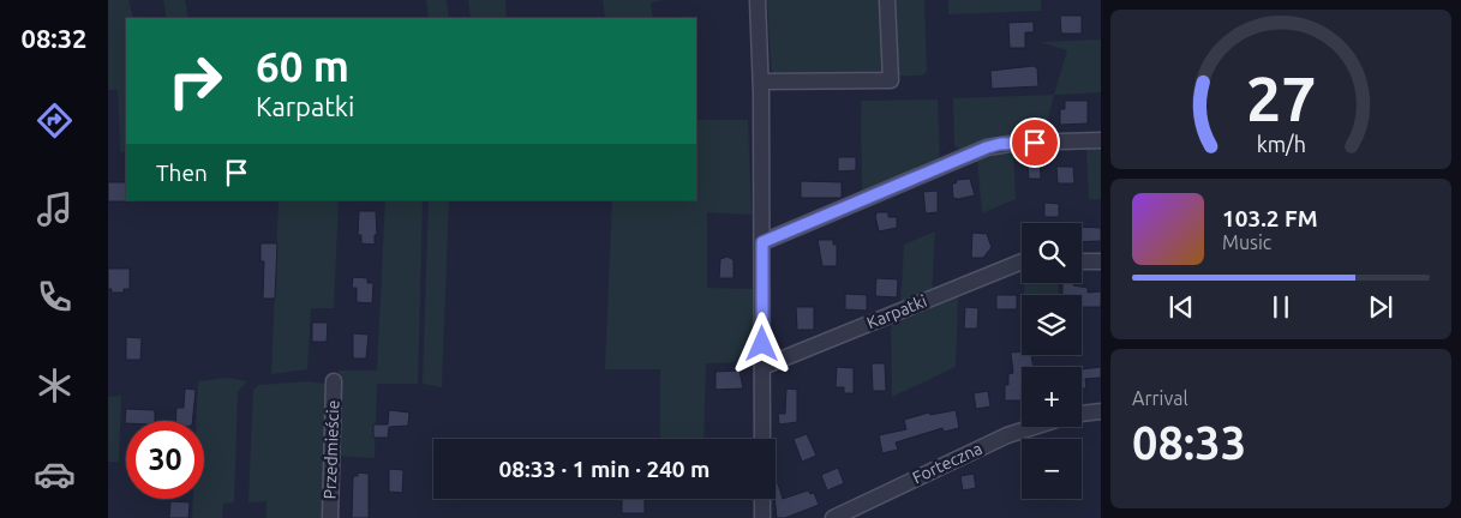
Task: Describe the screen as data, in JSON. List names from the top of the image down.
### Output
{
  "streets": {
    "street": ["Karpatki", "Przedmieście", "Forteczna"]
  },
  "page": {
    "tabs": "08:32",
    "turn": ["60 m", "Karpatki"],
    "then": "Then",
    "song": ["103.2 FM", "Music"],
    "map_buttons": ["+", "−"],
    "tile": ["Arrival", "08:33"],
    "limit": "30",
    "trip": "08:33 · 1 min · 240 m",
    "gauge": ["27", "km/h"]
  }
}
